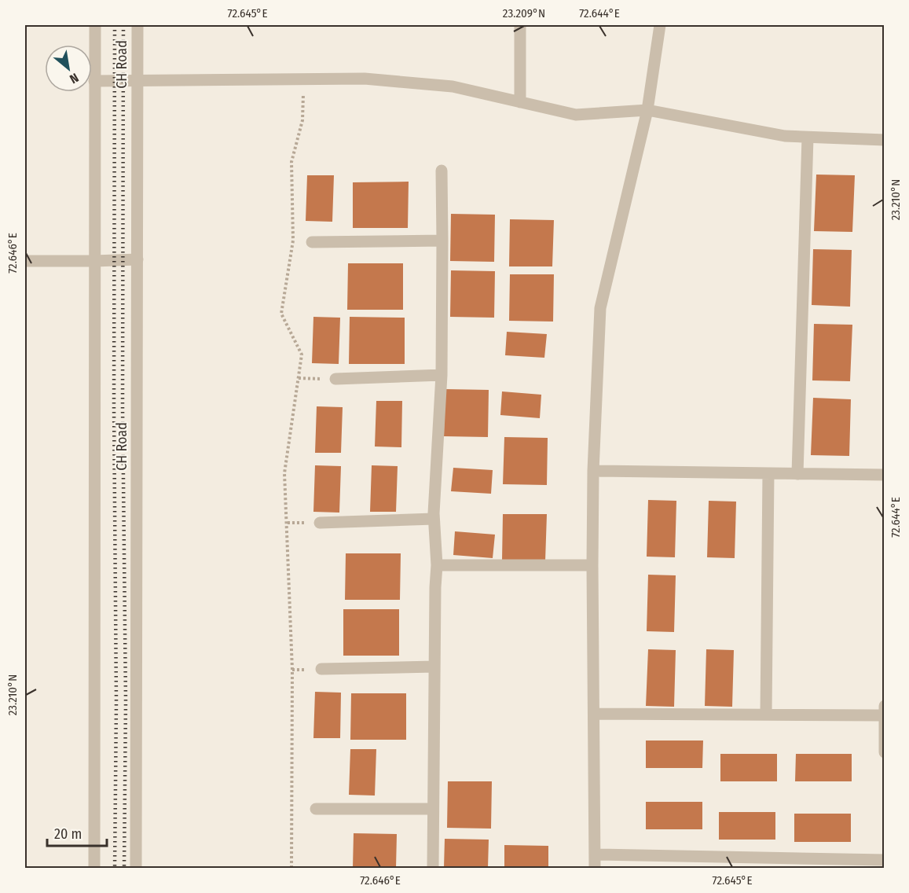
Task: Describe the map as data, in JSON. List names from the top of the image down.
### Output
{
  "streets": {
    "street": ["CH Road"]
  },
  "scale_bar": "20 m",
  "north": "bottom right",
  "coordinates": [
    "72.645°E",
    "23.209°N",
    "72.644°E",
    "23.210°N",
    "72.646°E"
  ]
}
